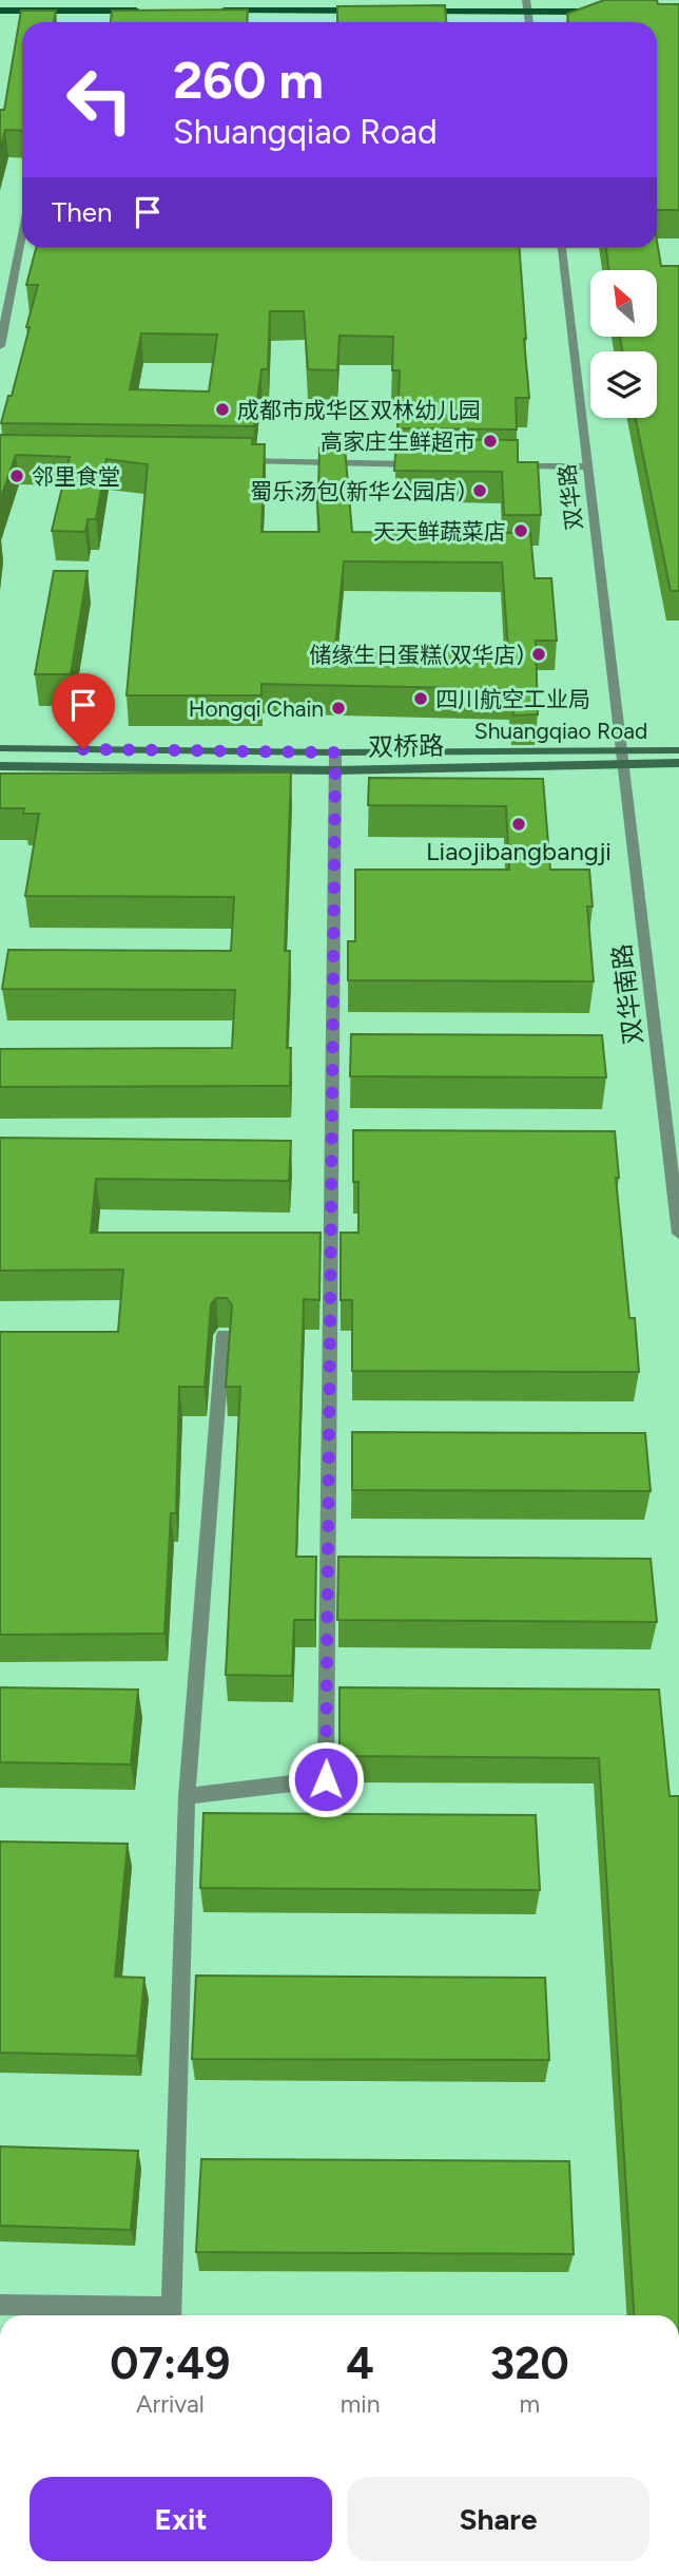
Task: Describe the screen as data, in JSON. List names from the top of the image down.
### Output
{
  "streets": {
    "main road": ["Shuangqiao Road", "双桥路"],
    "street": ["双华路", "双华南路"]
  },
  "crossings": [
    ["双华路", "Shuangqiao Road"],
    ["双华路", "双桥路"],
    ["双华路", "双华南路"],
    ["Shuangqiao Road", "双桥路"],
    ["Shuangqiao Road", "双华南路"],
    ["双桥路", "双华南路"]
  ],
  "places": [
    "成都市成华区双林幼儿园",
    "高家庄生鲜超市",
    "邻里食堂",
    "蜀乐汤包(新华公园店)",
    "天天鲜蔬菜店",
    "储缘生日蛋糕(双华店)",
    "四川航空工业局",
    "Hongqi Chain",
    "Liaojibangbangji"
  ],
  "north": "top left",
  "page": {
    "turn": ["260 m", "Shuangqiao Road"],
    "then": "Then",
    "eta": [
      "07:49",
      "Arrival",
      "4",
      "min",
      "320",
      "m"
    ],
    "buttons": ["Exit", "Share"]
  }
}
